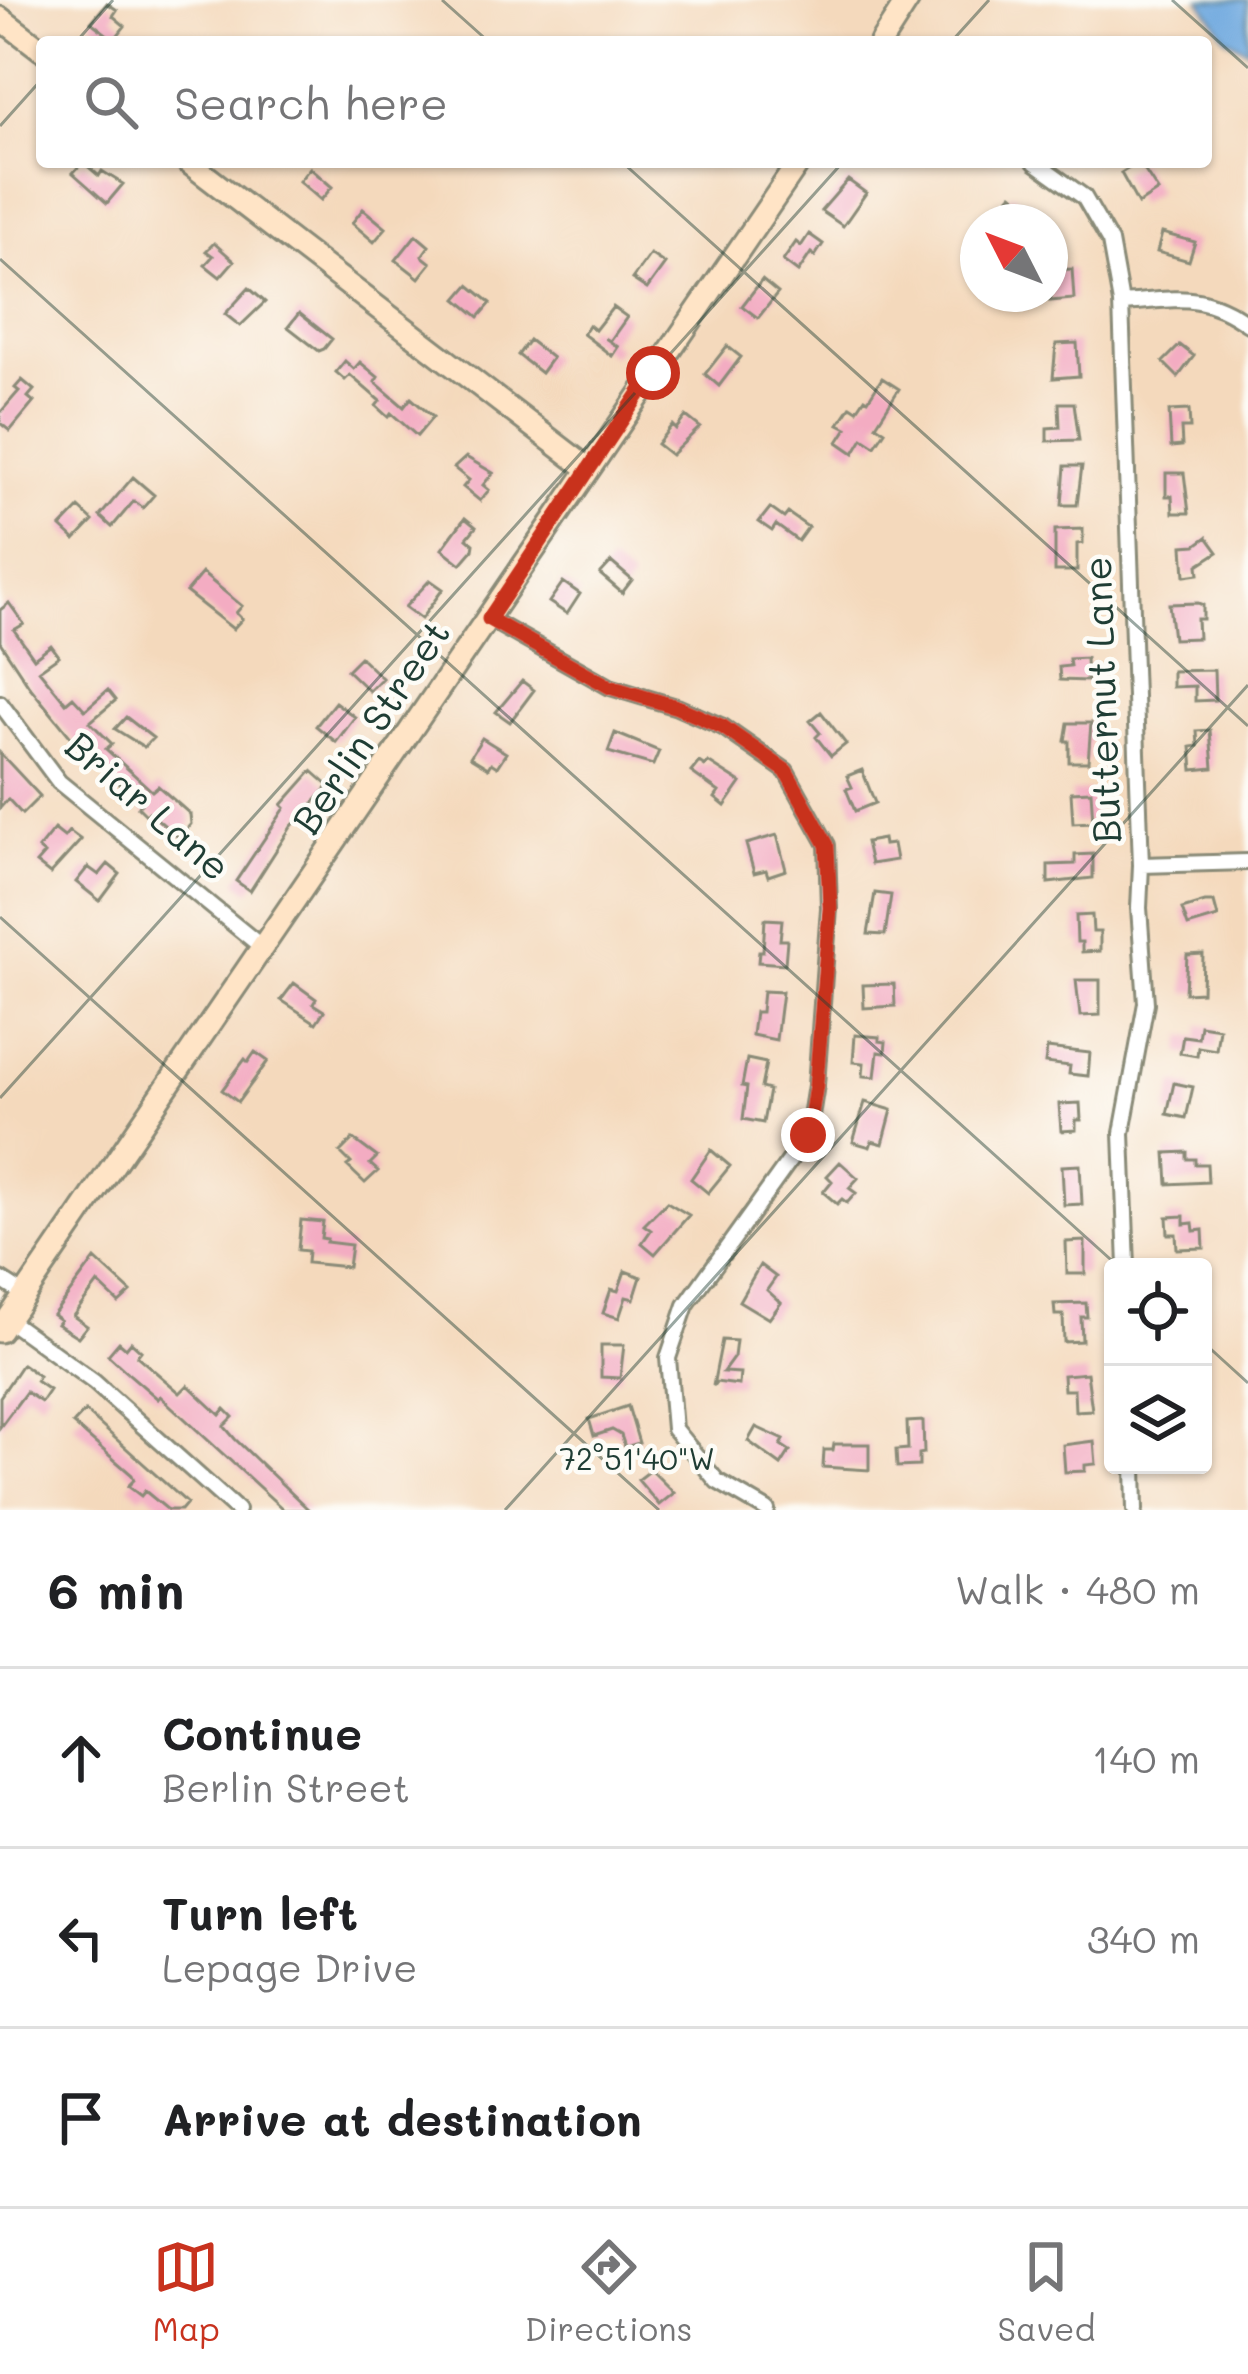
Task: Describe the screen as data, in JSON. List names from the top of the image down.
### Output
{
  "streets": {
    "main road": ["Berlin Street"],
    "street": ["Butternut Lane", "Briar Lane"]
  },
  "crossings": [
    ["Berlin Street", "Briar Lane"]
  ],
  "north": "top left",
  "page": {
    "search": "Search here",
    "heading": ["6 min", "Walk · 480 m"],
    "list": [
      ["Continue", "Berlin Street", "140 m"],
      ["Turn left", "Lepage Drive", "340 m"],
      "Arrive at destination"
    ],
    "nav": ["Map", "Directions", "Saved"]
  },
  "coordinates": ["72°51'40\"W"]
}
